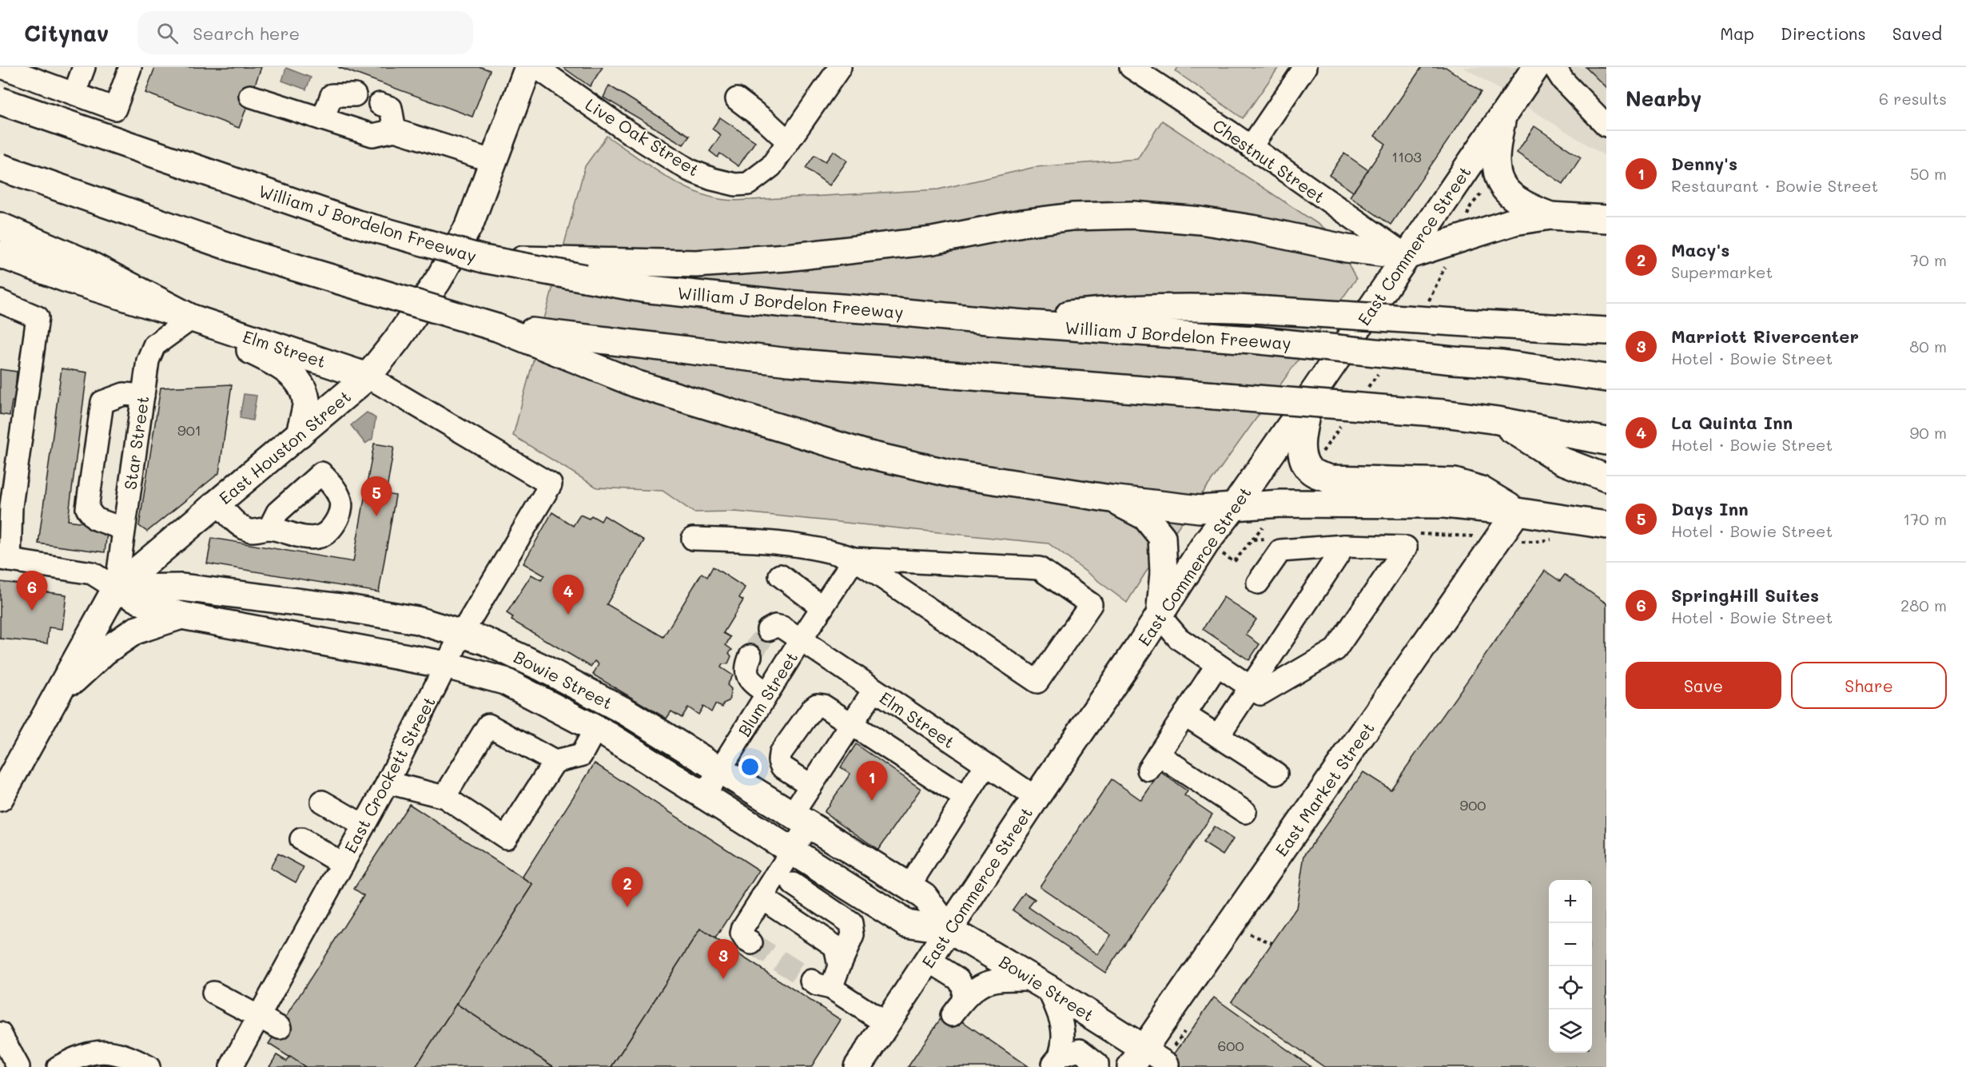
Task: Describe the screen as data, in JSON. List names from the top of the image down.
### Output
{
  "streets": {
    "main road": [
      "William J Bordelon Freeway",
      "East Commerce Street",
      "Elm Street",
      "East Houston Street",
      "Bowie Street",
      "East Market Street"
    ],
    "street": [
      "Live Oak Street",
      "Chestnut Street",
      "Star Street",
      "Blum Street",
      "East Crockett Street"
    ]
  },
  "crossings": [
    ["Chestnut Street", "East Commerce Street"],
    ["East Commerce Street", "Elm Street"],
    ["East Commerce Street", "Bowie Street"],
    ["Elm Street", "Star Street"],
    ["Elm Street", "East Houston Street"],
    ["Elm Street", "Blum Street"],
    ["Elm Street", "East Crockett Street"],
    ["Star Street", "East Houston Street"],
    ["Star Street", "Bowie Street"],
    ["East Houston Street", "Bowie Street"],
    ["Bowie Street", "Blum Street"],
    ["Bowie Street", "East Crockett Street"],
    ["Bowie Street", "East Market Street"]
  ],
  "house_numbers": [
    "1103",
    "901",
    "900",
    "600"
  ],
  "page": {
    "header": "Citynav",
    "search": "Search here",
    "nav": ["Map", "Directions", "Saved"],
    "heading": ["Nearby", "6 results"],
    "list": [
      {
        "mark": "1",
        "name": "Denny's",
        "note": "Restaurant · Bowie Street",
        "value": "50 m"
      },
      {
        "mark": "2",
        "name": "Macy's",
        "note": "Supermarket",
        "value": "70 m"
      },
      {
        "mark": "3",
        "name": "Marriott Rivercenter",
        "note": "Hotel · Bowie Street",
        "value": "80 m"
      },
      {
        "mark": "4",
        "name": "La Quinta Inn",
        "note": "Hotel · Bowie Street",
        "value": "90 m"
      },
      {
        "mark": "5",
        "name": "Days Inn",
        "note": "Hotel · Bowie Street",
        "value": "170 m"
      },
      {
        "mark": "6",
        "name": "SpringHill Suites",
        "note": "Hotel · Bowie Street",
        "value": "280 m"
      }
    ],
    "pins": [
      "5",
      "6",
      "4",
      "1",
      "2",
      "3"
    ],
    "buttons": ["Save", "Share"],
    "map_buttons": ["+", "−"]
  }
}
